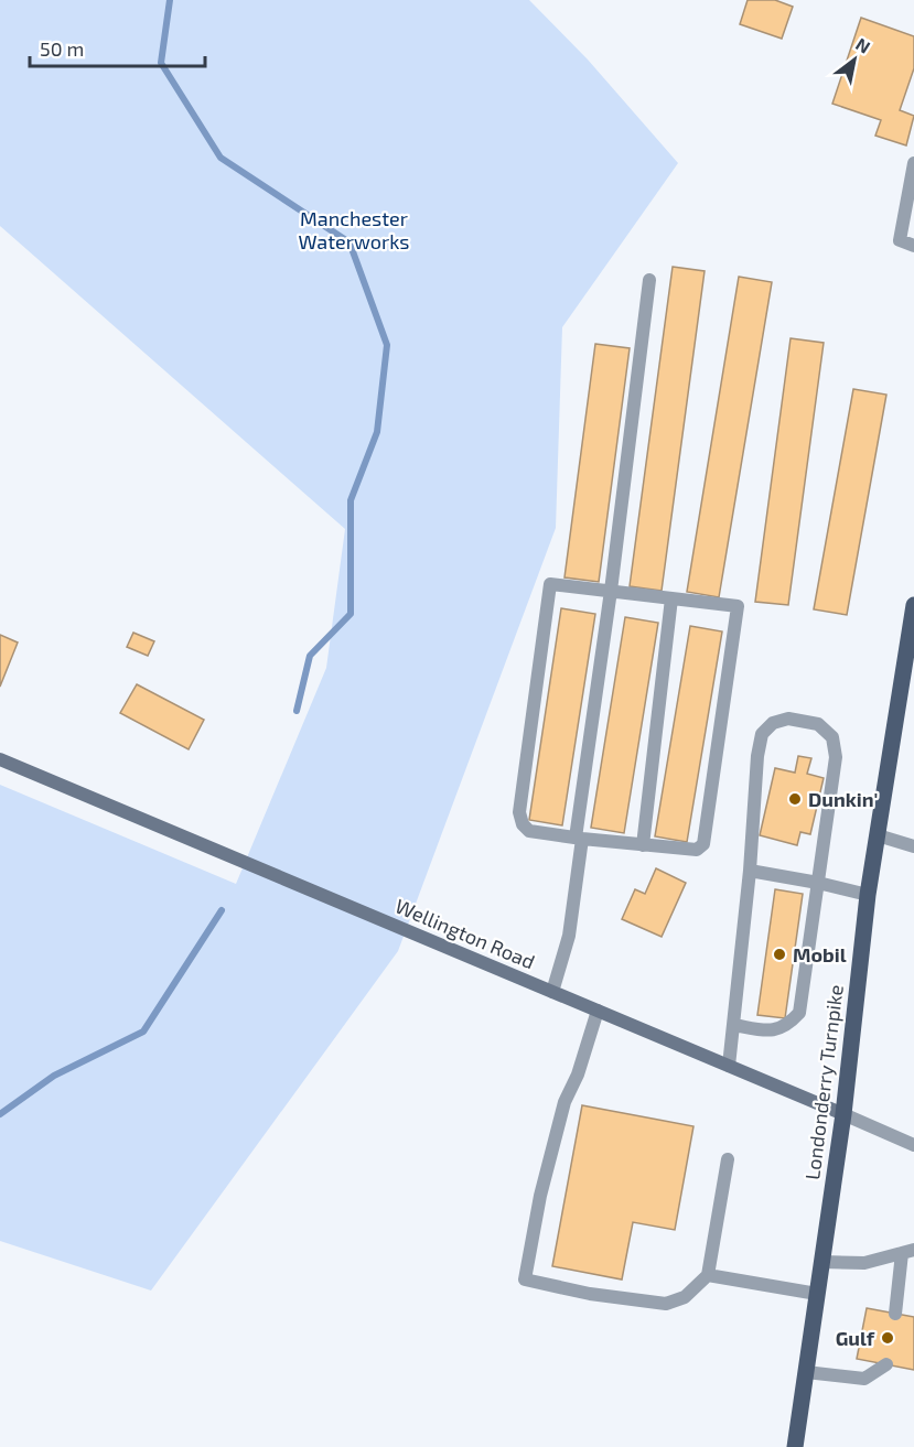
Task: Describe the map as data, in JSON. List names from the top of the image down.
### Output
{
  "streets": {
    "main road": ["Wellington Road", "Londonderry Turnpike"]
  },
  "crossings": [
    ["Wellington Road", "Londonderry Turnpike"]
  ],
  "parks": ["Manchester Waterworks"],
  "places": ["Dunkin'", "Mobil", "Gulf"],
  "scale_bar": "50 m",
  "north": "top right"
}
